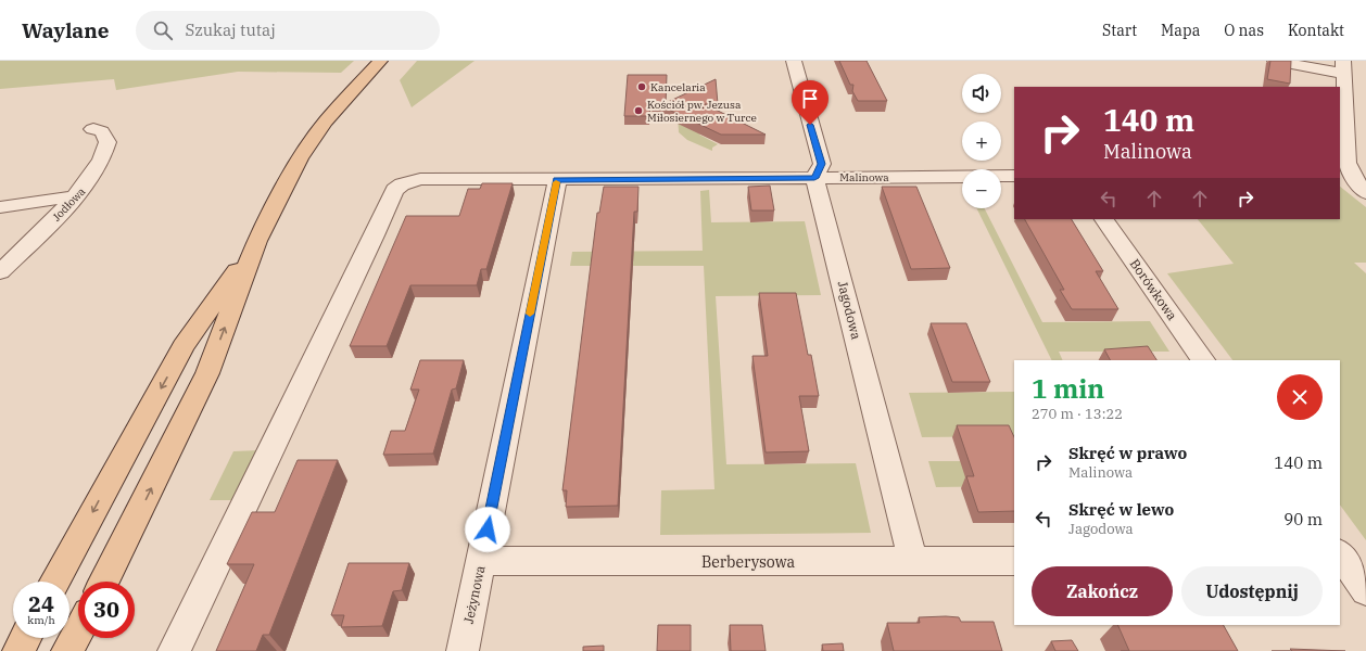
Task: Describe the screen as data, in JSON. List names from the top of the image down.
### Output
{
  "streets": {
    "street": [
      "Malinowa",
      "Jodłowa",
      "Borówkowa",
      "Jagodowa",
      "Berberysowa",
      "Jeżynowa"
    ]
  },
  "crossings": [
    ["Malinowa", "Jagodowa"],
    ["Malinowa", "Jeżynowa"],
    ["Jagodowa", "Berberysowa"],
    ["Berberysowa", "Jeżynowa"]
  ],
  "places": ["Kancelaria", "Kościół pw. Jezusa Miłosiernego w Turce"],
  "page": {
    "header": "Waylane",
    "search": "Szukaj tutaj",
    "nav": [
      "Start",
      "Mapa",
      "O nas",
      "Kontakt"
    ],
    "map_buttons": ["+", "−"],
    "turn": ["140 m", "Malinowa"],
    "heading": ["1 min", "270 m · 13:22"],
    "list": [
      {
        "name": "Skręć w prawo",
        "note": "Malinowa",
        "value": "140 m"
      },
      {
        "name": "Skręć w lewo",
        "note": "Jagodowa",
        "value": "90 m"
      }
    ],
    "buttons": ["Zakończ", "Udostępnij"],
    "speed": "24 km/h",
    "limit": "30"
  }
}
